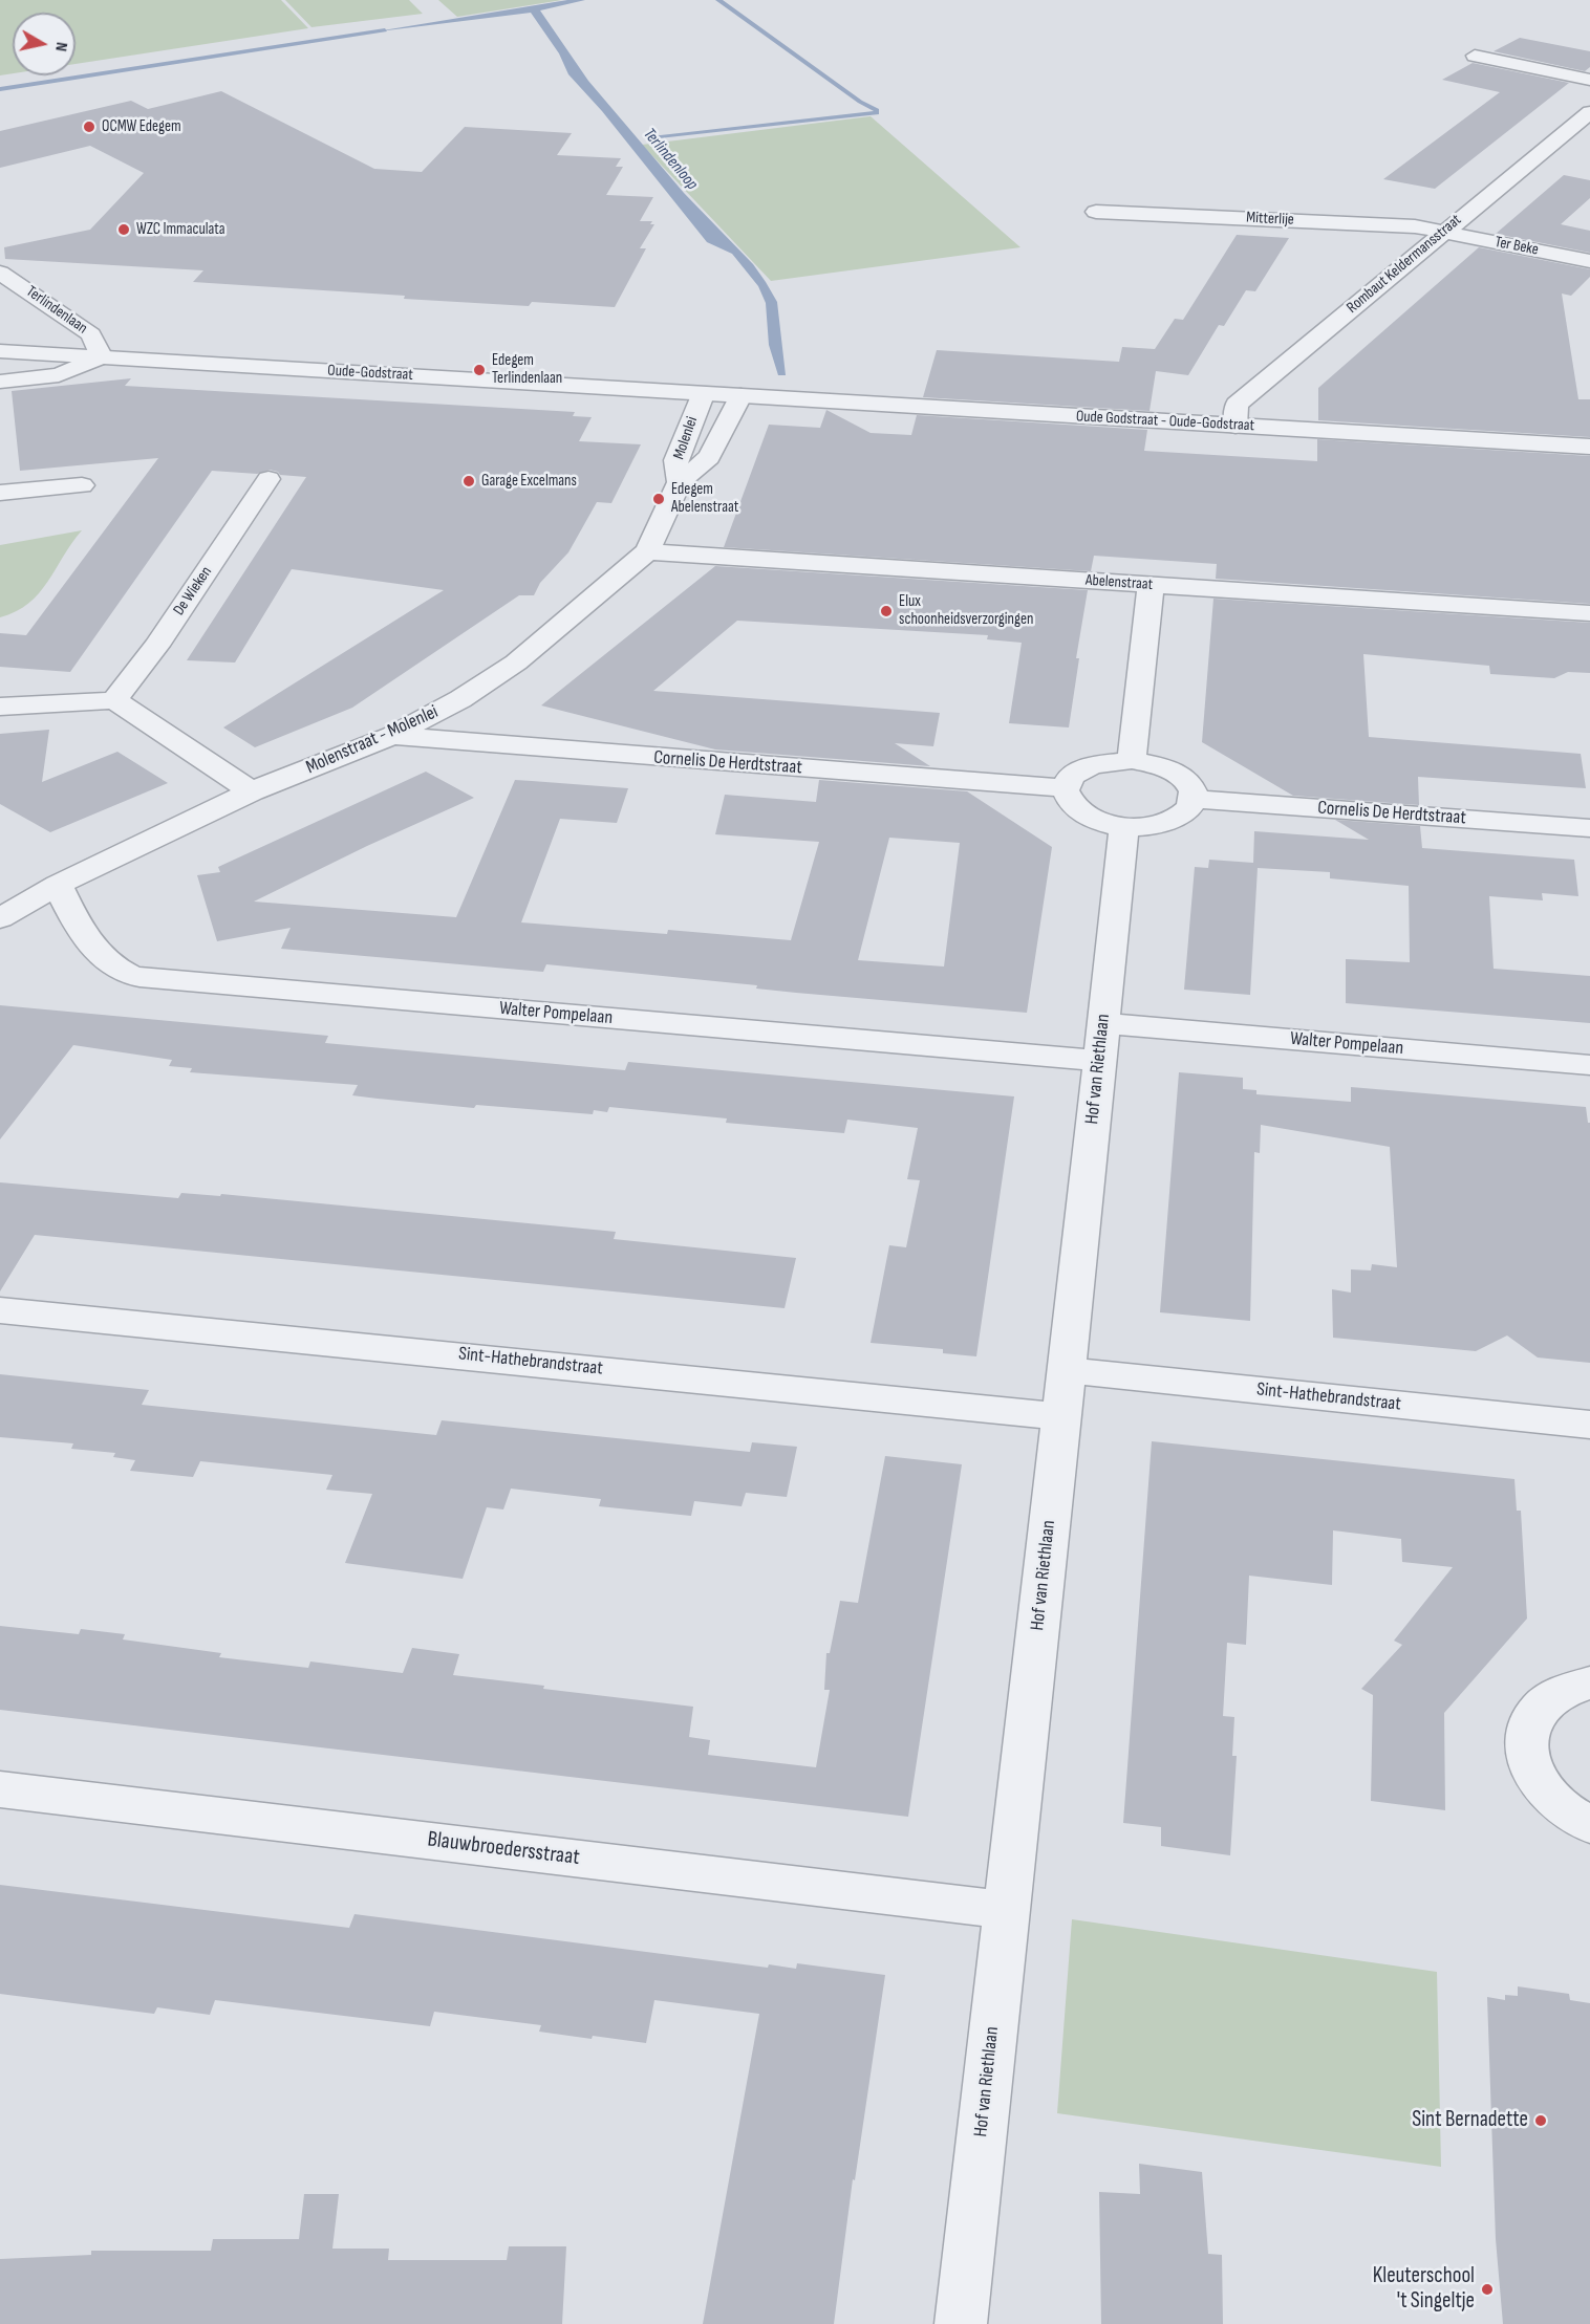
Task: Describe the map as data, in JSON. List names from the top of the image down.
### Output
{
  "streets": {
    "street": [
      "Mitterlije",
      "Ter Beke",
      "Rombaut Keldermansstraat",
      "Terlindenlaan",
      "Oude-Godstraat",
      "Oude Godstraat - Oude-Godstraat",
      "Molenlei",
      "Abelenstraat",
      "De Wieken",
      "Molenstraat - Molenlei",
      "Cornelis De Herdtstraat",
      "Walter Pompelaan",
      "Hof van Riethlaan",
      "Sint-Hathebrandstraat",
      "Blauwbroedersstraat"
    ]
  },
  "crossings": [
    ["Mitterlije", "Ter Beke"],
    ["Mitterlije", "Rombaut Keldermansstraat"],
    ["Ter Beke", "Rombaut Keldermansstraat"],
    ["Rombaut Keldermansstraat", "Oude Godstraat - Oude-Godstraat"],
    ["Terlindenlaan", "Oude-Godstraat"],
    ["Oude-Godstraat", "Oude Godstraat - Oude-Godstraat"],
    ["Oude-Godstraat", "Molenlei"],
    ["Molenlei", "Molenstraat - Molenlei"],
    ["Abelenstraat", "Molenstraat - Molenlei"],
    ["Molenstraat - Molenlei", "Cornelis De Herdtstraat"],
    ["Molenstraat - Molenlei", "Walter Pompelaan"],
    ["Walter Pompelaan", "Hof van Riethlaan"],
    ["Hof van Riethlaan", "Sint-Hathebrandstraat"],
    ["Hof van Riethlaan", "Blauwbroedersstraat"]
  ],
  "water": ["Terlindenloop"],
  "places": [
    "OCMW Edegem",
    "WZC Immaculata",
    "Edegem Terlindenlaan",
    "Garage Excelmans",
    "Edegem Abelenstraat",
    "Elux schoonheidsverzorgingen",
    "Sint Bernadette",
    "Kleuterschool 't Singeltje"
  ],
  "north": "right"
}
